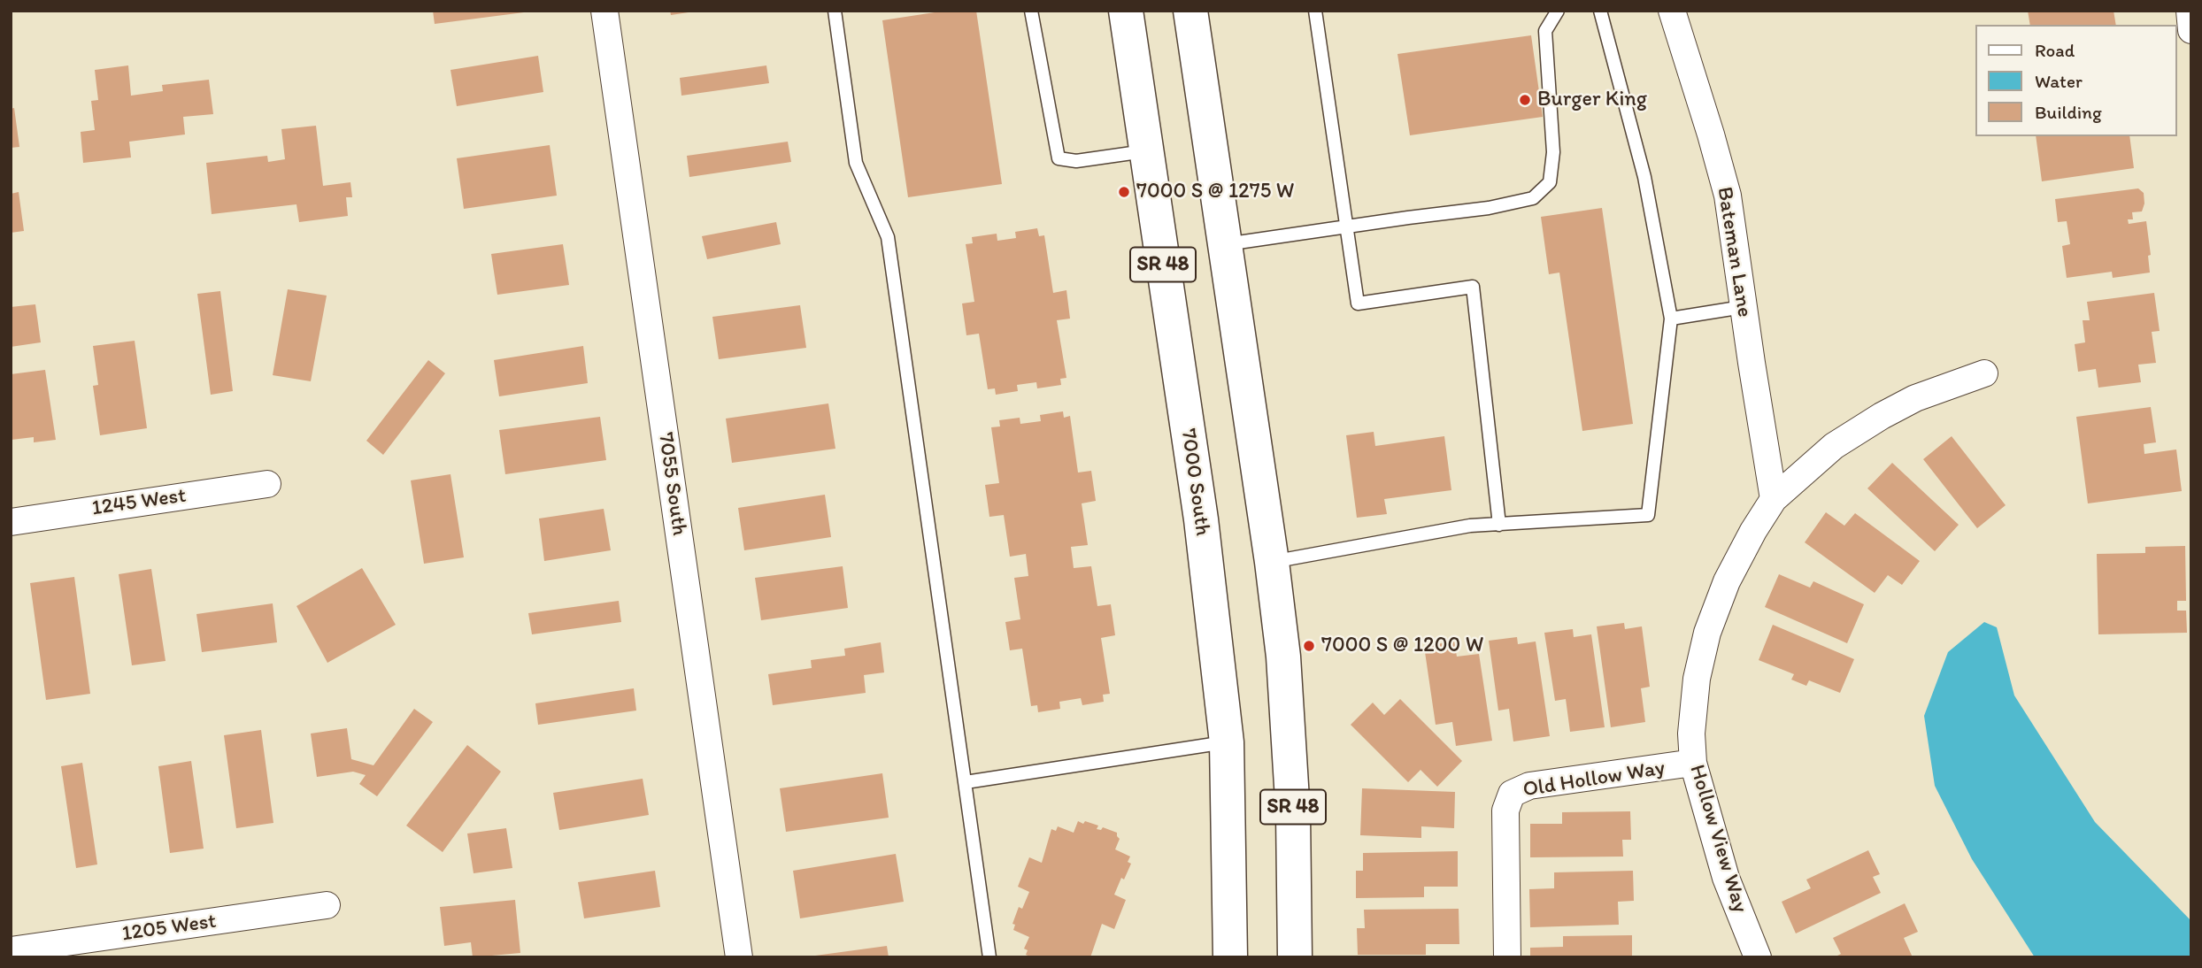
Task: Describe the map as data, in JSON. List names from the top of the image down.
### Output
{
  "streets": {
    "main road": ["SR 48", "7000 South"],
    "street": [
      "Bateman Lane",
      "7055 South",
      "1245 West",
      "Old Hollow Way",
      "Hollow View Way",
      "1205 West"
    ]
  },
  "crossings": [
    ["Bateman Lane", "Hollow View Way"],
    ["Old Hollow Way", "Hollow View Way"]
  ],
  "places": ["Burger King", "7000 S @ 1275 W", "7000 S @ 1200 W"],
  "legend": ["Road", "Water", "Building"]
}
